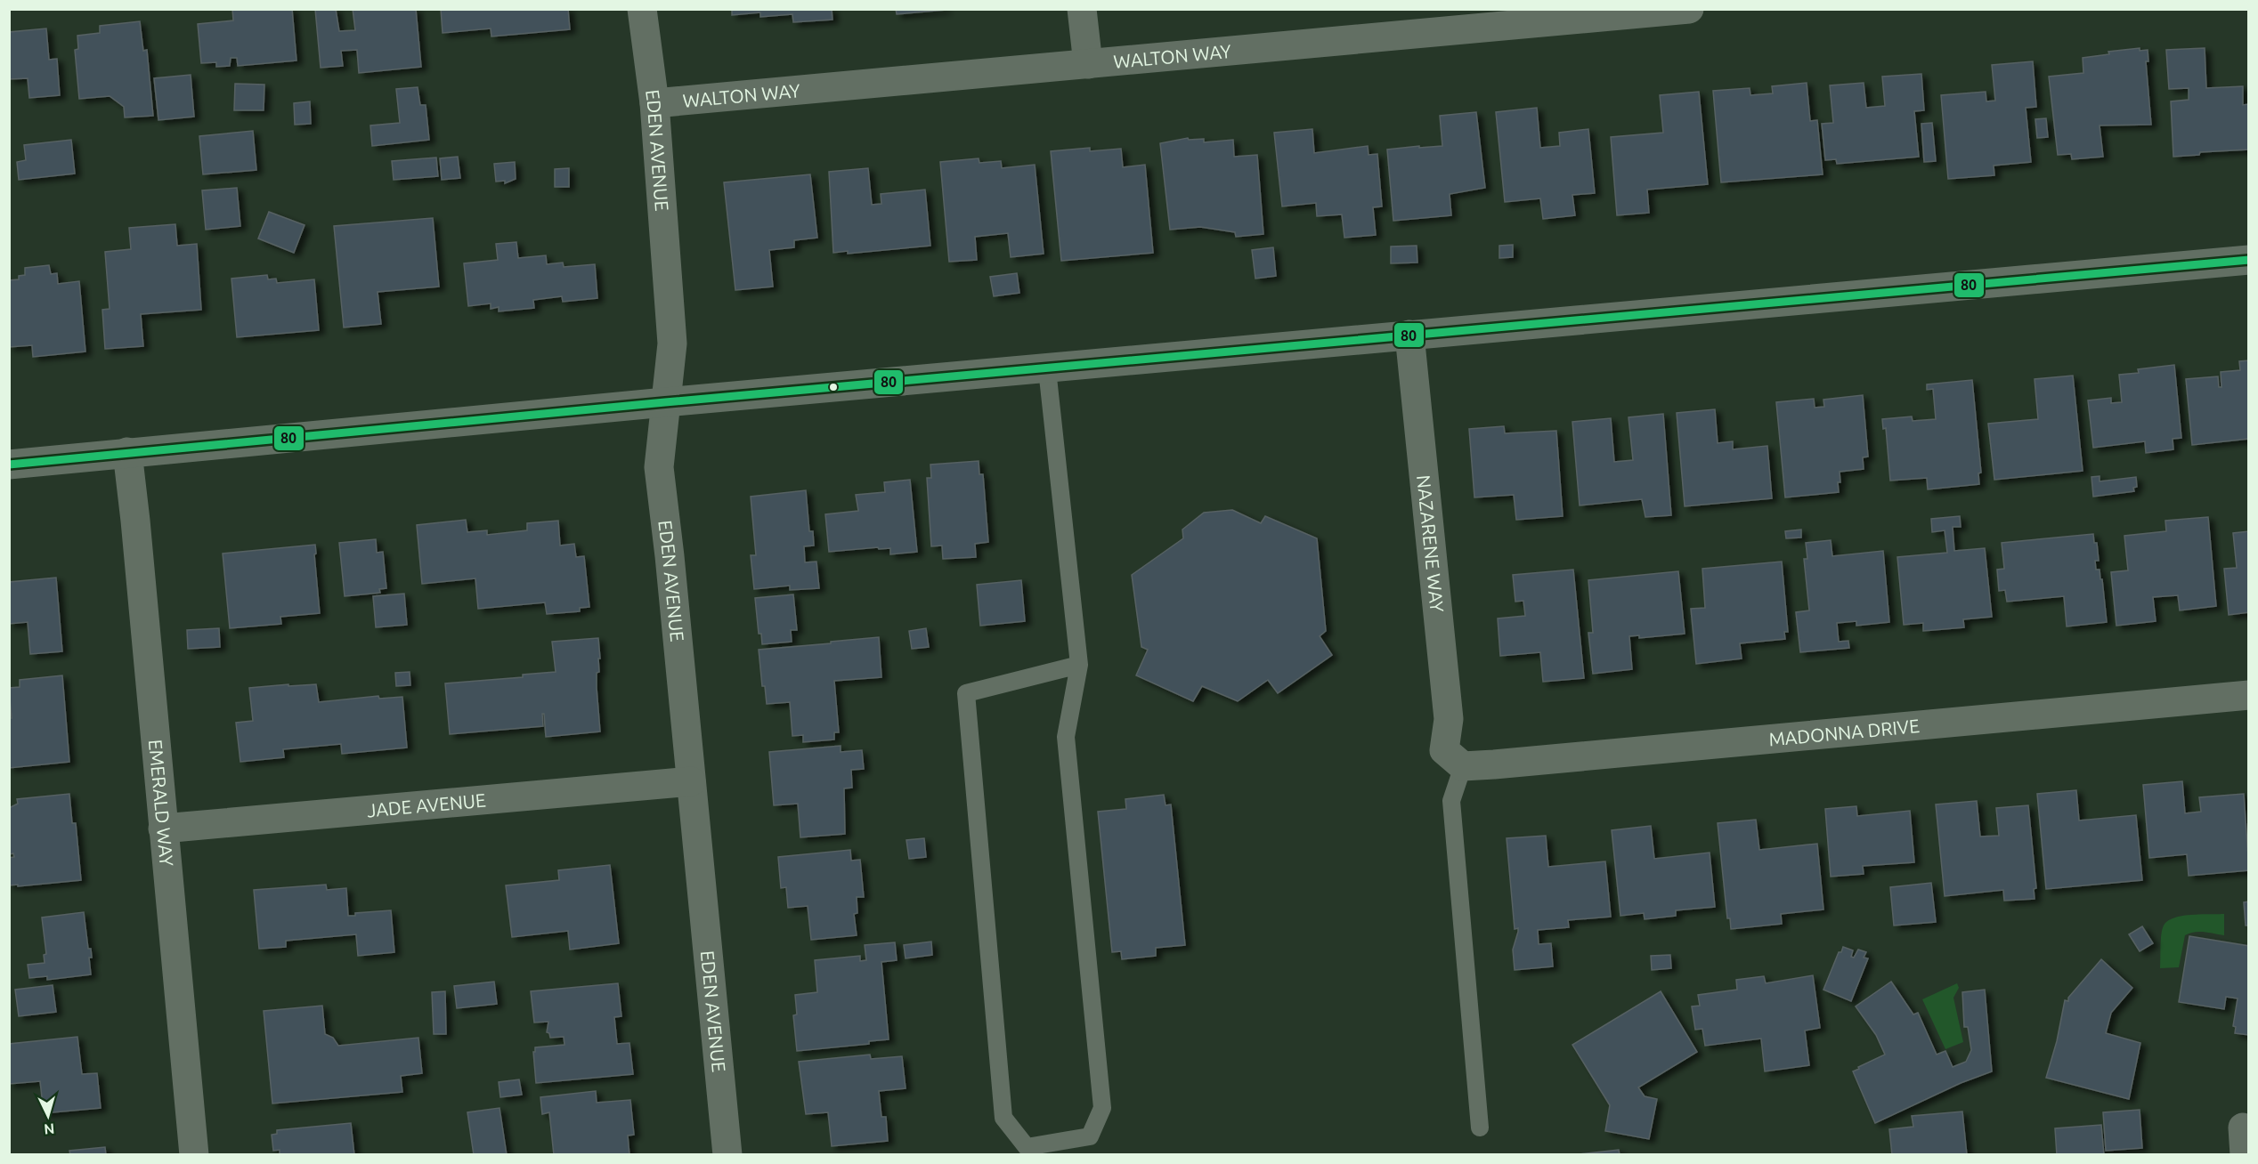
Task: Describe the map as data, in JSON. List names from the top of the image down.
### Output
{
  "streets": {
    "street": [
      "WALTON WAY",
      "EDEN AVENUE",
      "NAZARENE WAY",
      "MADONNA DRIVE",
      "EMERALD WAY",
      "JADE AVENUE"
    ]
  },
  "crossings": [
    ["WALTON WAY", "EDEN AVENUE"],
    ["EDEN AVENUE", "JADE AVENUE"],
    ["NAZARENE WAY", "MADONNA DRIVE"],
    ["EMERALD WAY", "JADE AVENUE"]
  ],
  "lines": ["transit line 80"],
  "north": "bottom"
}
